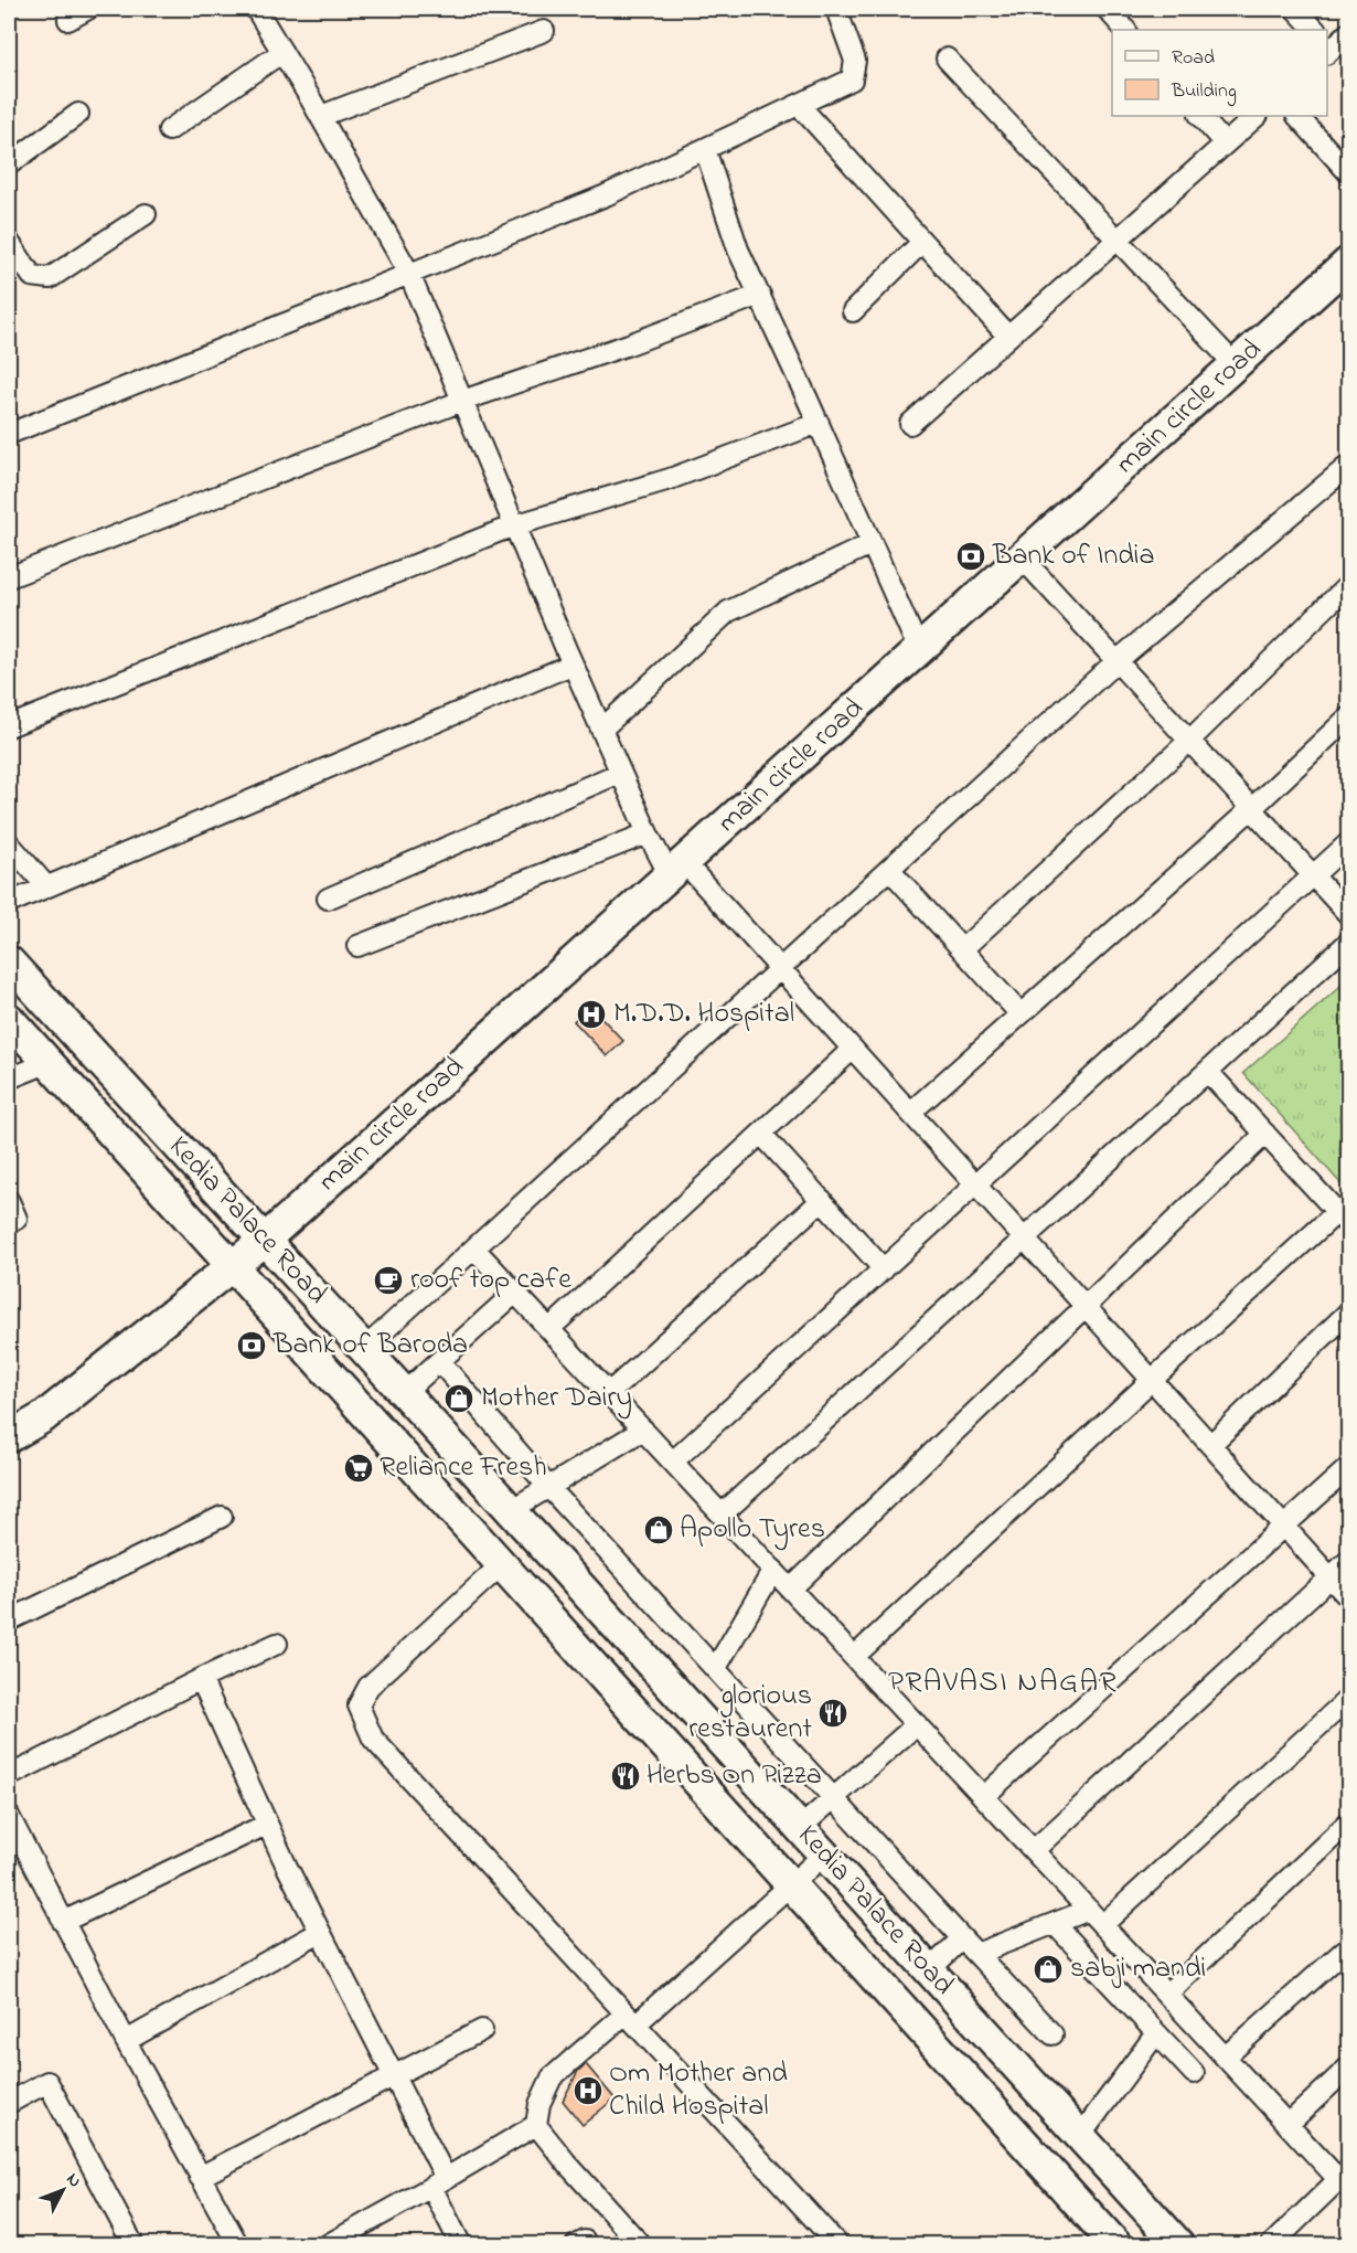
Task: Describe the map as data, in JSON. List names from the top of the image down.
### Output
{
  "streets": {
    "street": ["main circle road", "Kedia Palace Road"]
  },
  "crossings": [
    ["main circle road", "Kedia Palace Road"]
  ],
  "districts": ["PRAVASI NAGAR"],
  "places": {
    "bank": ["Bank of India", "Bank of Baroda"],
    "hospital": ["M.D.D. Hospital", "Om Mother and Child Hospital"],
    "cafe": ["roof top cafe"],
    "shop": ["Mother Dairy", "Apollo Tyres", "sabji mandi"],
    "supermarket": ["Reliance Fresh"],
    "restaurant": ["glorious restaurent", "Herbs On Pizza"]
  },
  "legend": ["Road", "Building"],
  "north": "top right"
}
